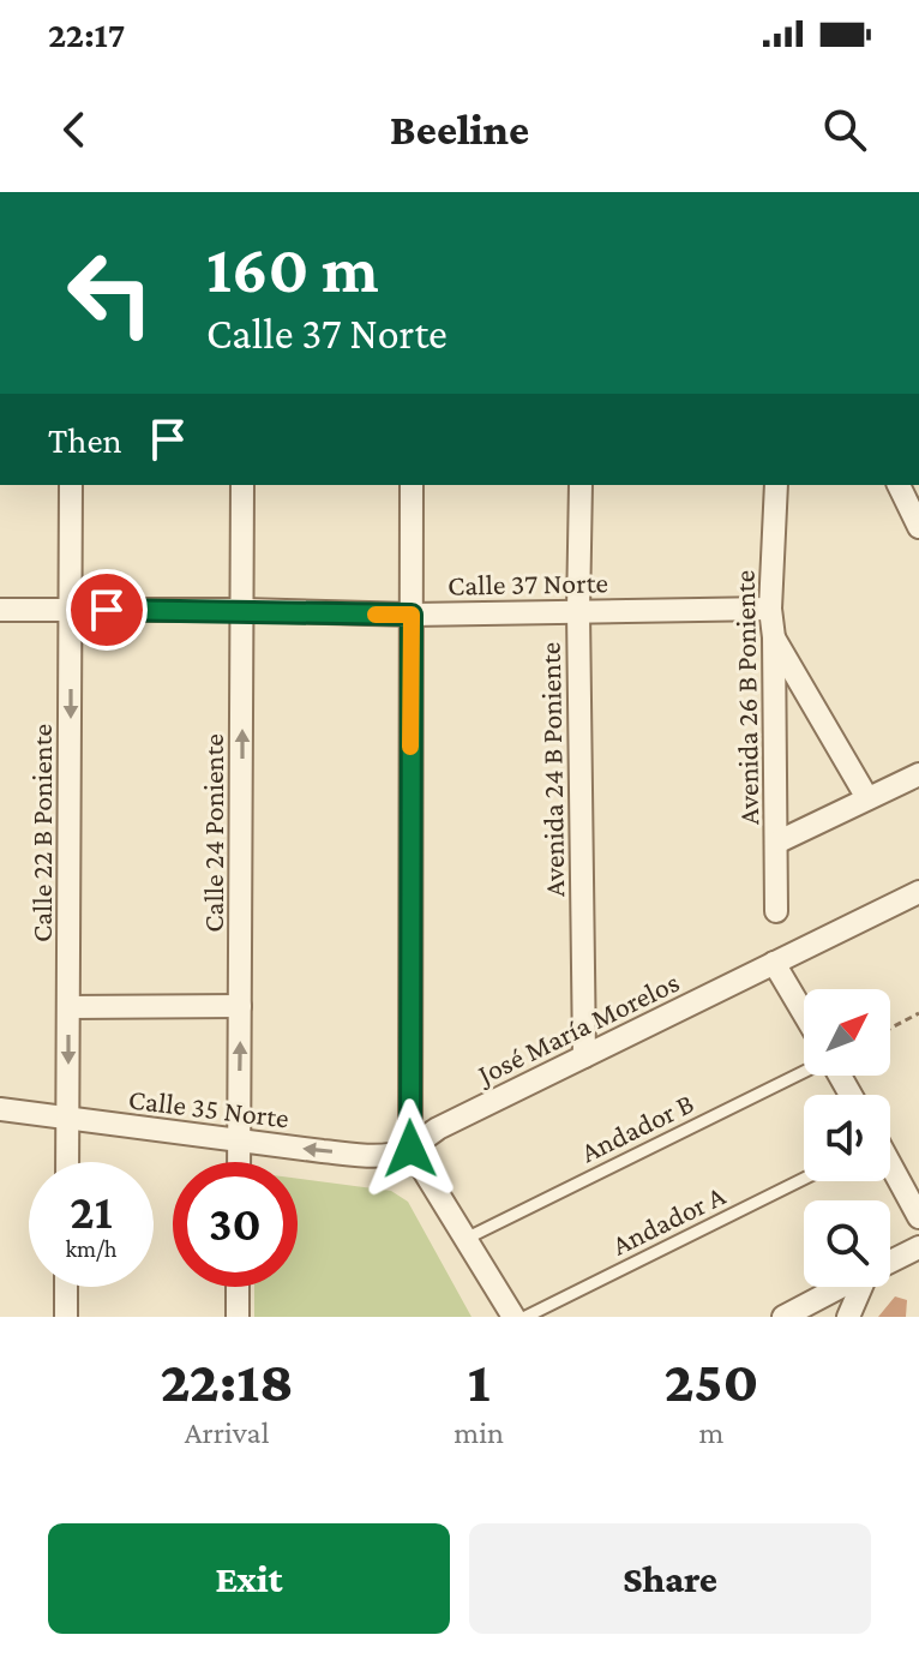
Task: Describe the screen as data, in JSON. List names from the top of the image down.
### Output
{
  "streets": {
    "street": [
      "Calle 37 Norte",
      "Avenida 26 B Poniente",
      "Avenida 24 B Poniente",
      "Calle 22 B Poniente",
      "Calle 24 Poniente",
      "José María Morelos",
      "Calle 35 Norte"
    ],
    "lane": ["Andador B", "Andador A"]
  },
  "crossings": [
    ["Calle 37 Norte", "Avenida 26 B Poniente"],
    ["Calle 37 Norte", "Avenida 24 B Poniente"],
    ["Calle 37 Norte", "Calle 22 B Poniente"],
    ["Calle 37 Norte", "Calle 24 Poniente"],
    ["Avenida 24 B Poniente", "José María Morelos"],
    ["Calle 22 B Poniente", "Calle 35 Norte"],
    ["Calle 24 Poniente", "Calle 35 Norte"],
    ["José María Morelos", "Calle 35 Norte"]
  ],
  "one_way": ["Calle 22 B Poniente", "Calle 35 Norte"],
  "north": "top right",
  "page": {
    "status": "22:17",
    "header": "Beeline",
    "turn": ["160 m", "Calle 37 Norte"],
    "then": "Then",
    "speed": "21 km/h",
    "limit": "30",
    "eta": [
      "22:18",
      "Arrival",
      "1",
      "min",
      "250",
      "m"
    ],
    "buttons": ["Exit", "Share"]
  }
}
